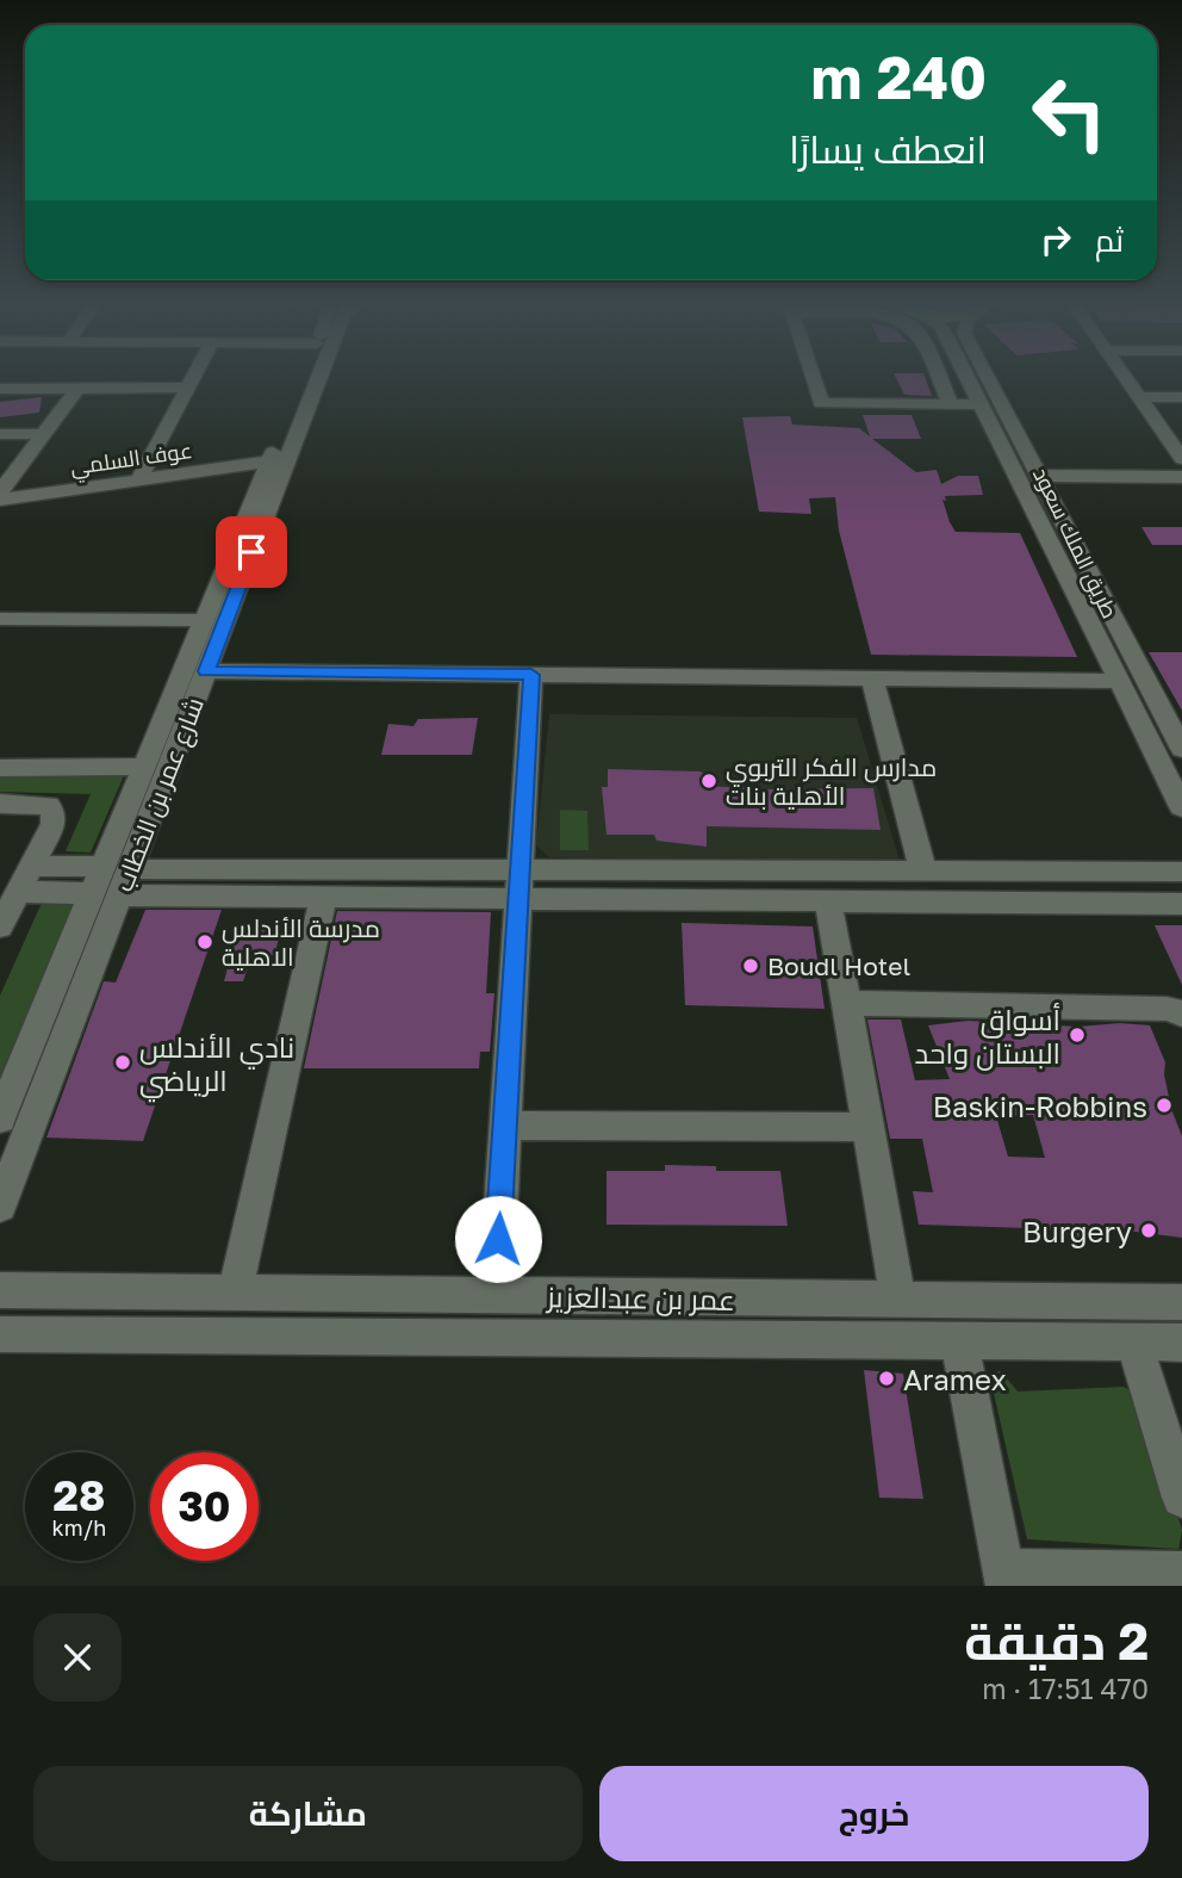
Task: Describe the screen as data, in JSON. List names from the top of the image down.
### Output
{
  "streets": {
    "street": [
      "عوف السلمي",
      "طريق الملك سعود",
      "شارع عمر بن الخطاب",
      "عمر بن عبدالعزيز"
    ]
  },
  "crossings": [
    ["عوف السلمي", "شارع عمر بن الخطاب"]
  ],
  "places": [
    "مدارس الفكر التربوي الأهلية بنات",
    "مدرسة الأندلس الاهلية",
    "Boudl Hotel",
    "أسواق البستان واحد",
    "نادي الأندلس الرياضي",
    "Baskin-Robbins",
    "Burgery",
    "Aramex"
  ],
  "page": {
    "turn": ["240 m", "انعطف يسارًا"],
    "then": "ثم",
    "speed": "28 km/h",
    "limit": "30",
    "heading": ["2 دقيقة", "470 m · 17:51"],
    "buttons": ["خروج", "مشاركة"]
  }
}
